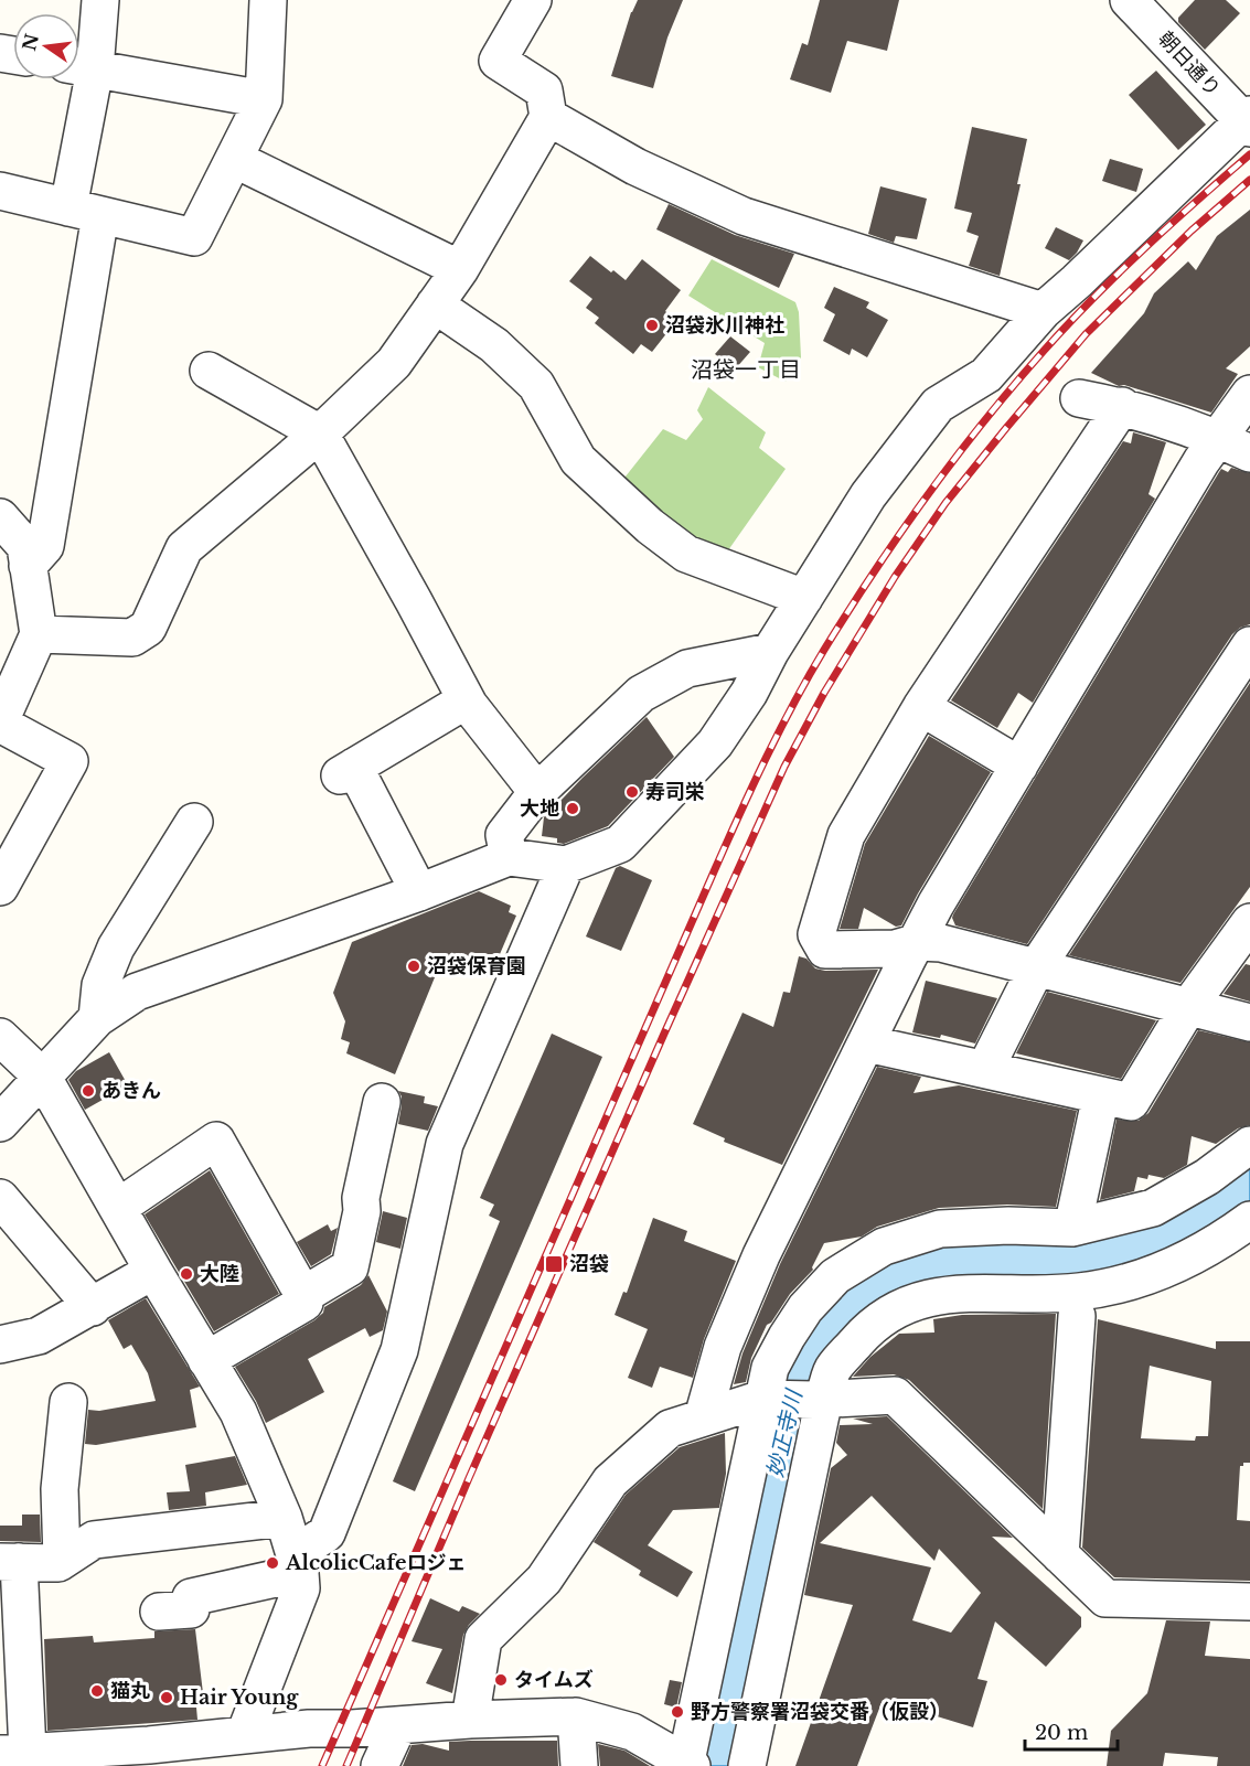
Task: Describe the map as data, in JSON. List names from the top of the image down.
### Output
{
  "streets": {
    "street": ["朝日通り"]
  },
  "districts": ["沼袋一丁目"],
  "water": ["妙正寺川"],
  "places": {
    "other": [
      "沼袋氷川神社",
      "寿司栄",
      "大地",
      "沼袋保育園",
      "あきん",
      "大陸",
      "AlcolicCafeロジェ",
      "タイムズ",
      "猫丸",
      "Hair Young",
      "野方警察署沼袋交番（仮設）"
    ],
    "transit": ["沼袋"]
  },
  "scale_bar": "20 m",
  "north": "left"
}
